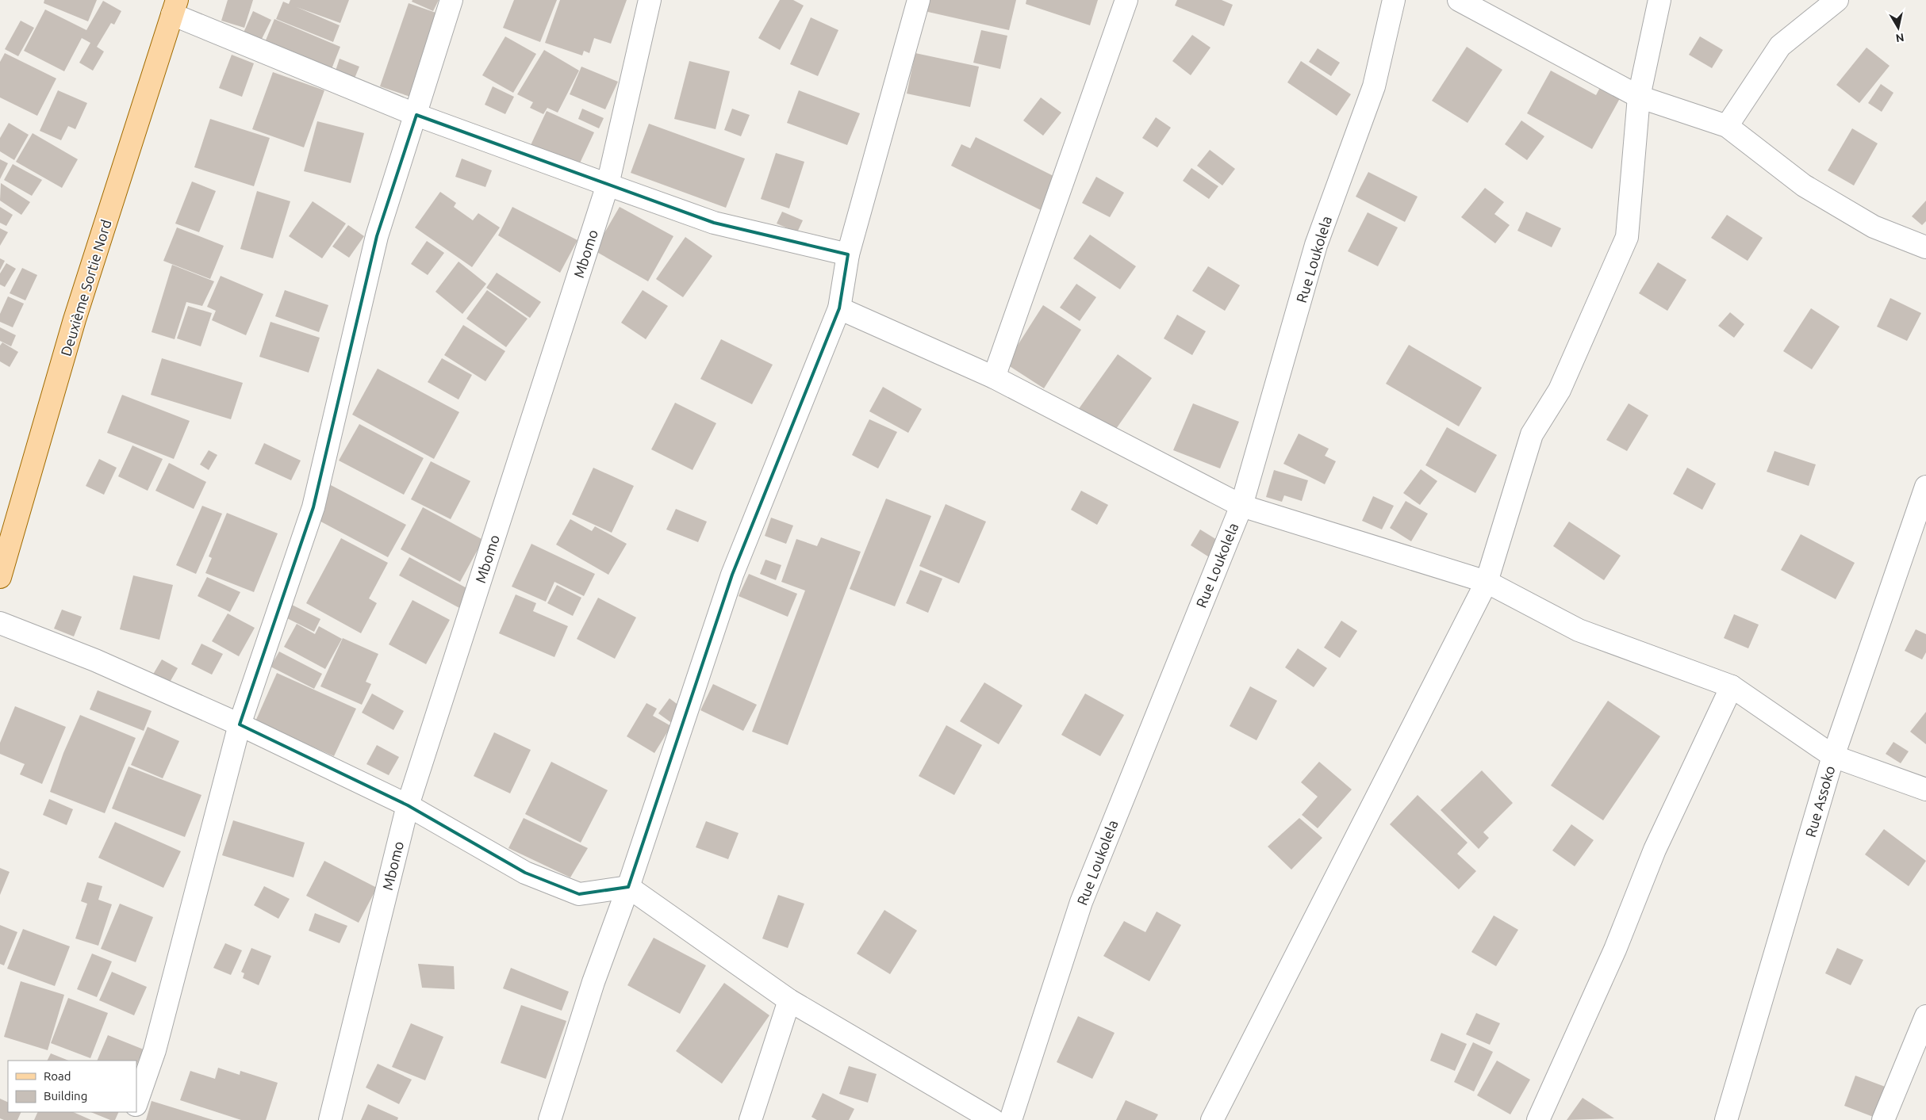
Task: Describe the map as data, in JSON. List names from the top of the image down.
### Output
{
  "streets": {
    "main road": ["Deuxième Sortie Nord"],
    "street": ["Mbomo", "Rue Loukolela", "Rue Assoko"]
  },
  "legend": ["Road", "Building"],
  "north": "bottom"
}
